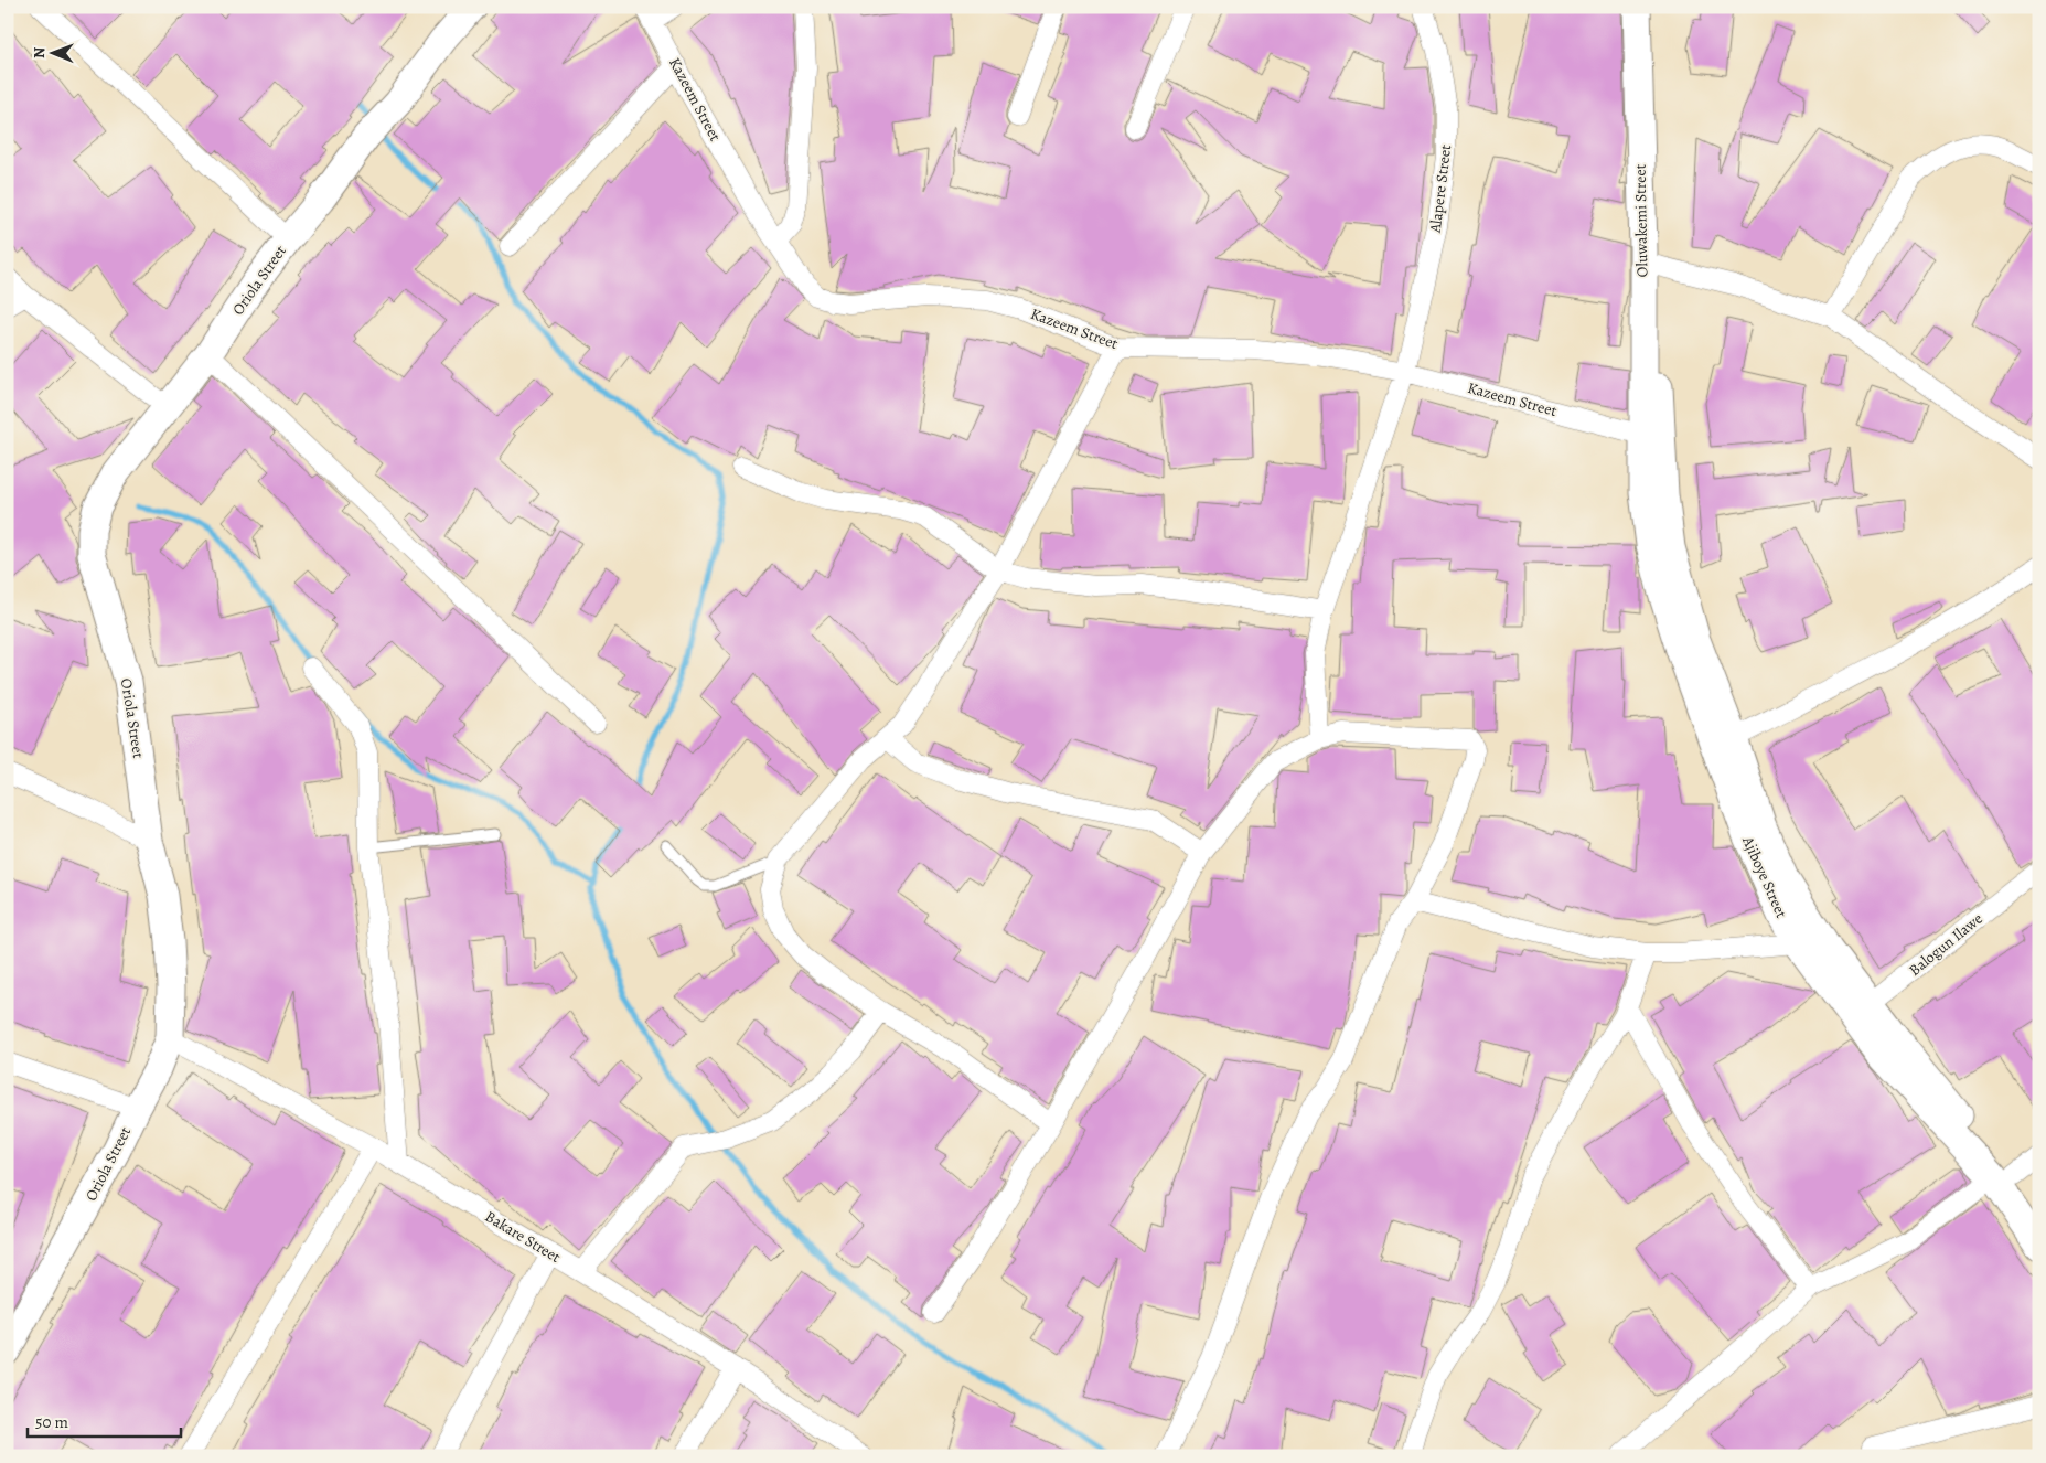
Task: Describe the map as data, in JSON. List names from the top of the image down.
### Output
{
  "streets": {
    "street": [
      "Kazeem Street",
      "Alapere Street",
      "Oluwakemi Street",
      "Oriola Street",
      "Ajiboye Street",
      "Balogun Ilawe",
      "Bakare Street"
    ]
  },
  "crossings": [
    ["Kazeem Street", "Alapere Street"],
    ["Kazeem Street", "Oluwakemi Street"],
    ["Kazeem Street", "Ajiboye Street"],
    ["Oluwakemi Street", "Ajiboye Street"],
    ["Oriola Street", "Bakare Street"],
    ["Ajiboye Street", "Balogun Ilawe"]
  ],
  "scale_bar": "50 m",
  "north": "left"
}
